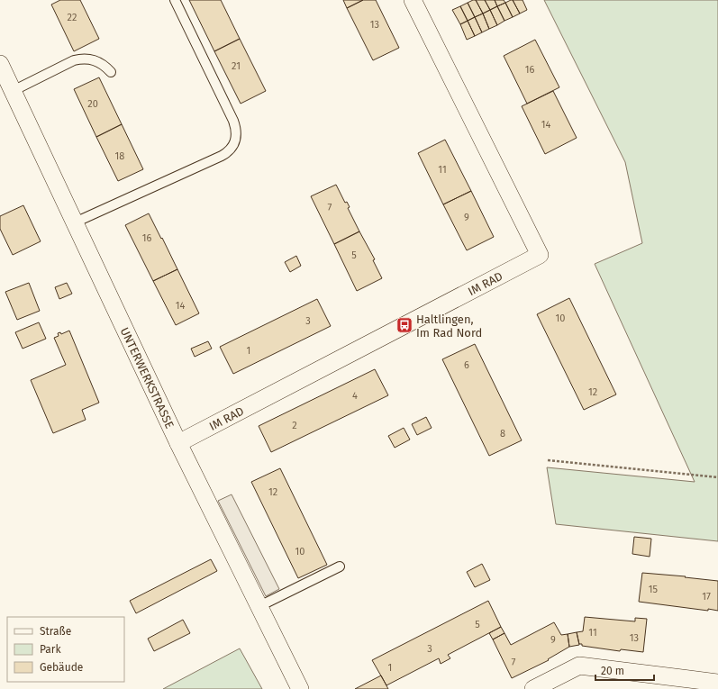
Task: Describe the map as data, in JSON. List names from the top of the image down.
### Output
{
  "streets": {
    "street": ["IM RAD", "UNTERWERKSTRASSE"]
  },
  "crossings": [
    ["IM RAD", "UNTERWERKSTRASSE"]
  ],
  "places": {
    "bus stop": ["Haltlingen, Im Rad Nord"]
  },
  "house_numbers": [
    "22",
    "13",
    "21",
    "16",
    "20",
    "14",
    "18",
    "11",
    "7",
    "9",
    "16",
    "5",
    "14",
    "10",
    "3",
    "1",
    "6",
    "12",
    "4",
    "2",
    "8",
    "12",
    "10",
    "15",
    "17",
    "5",
    "11",
    "13",
    "9",
    "3",
    "7",
    "1"
  ],
  "legend": ["Straße", "Park", "Gebäude"],
  "scale_bar": "20 m"
}
